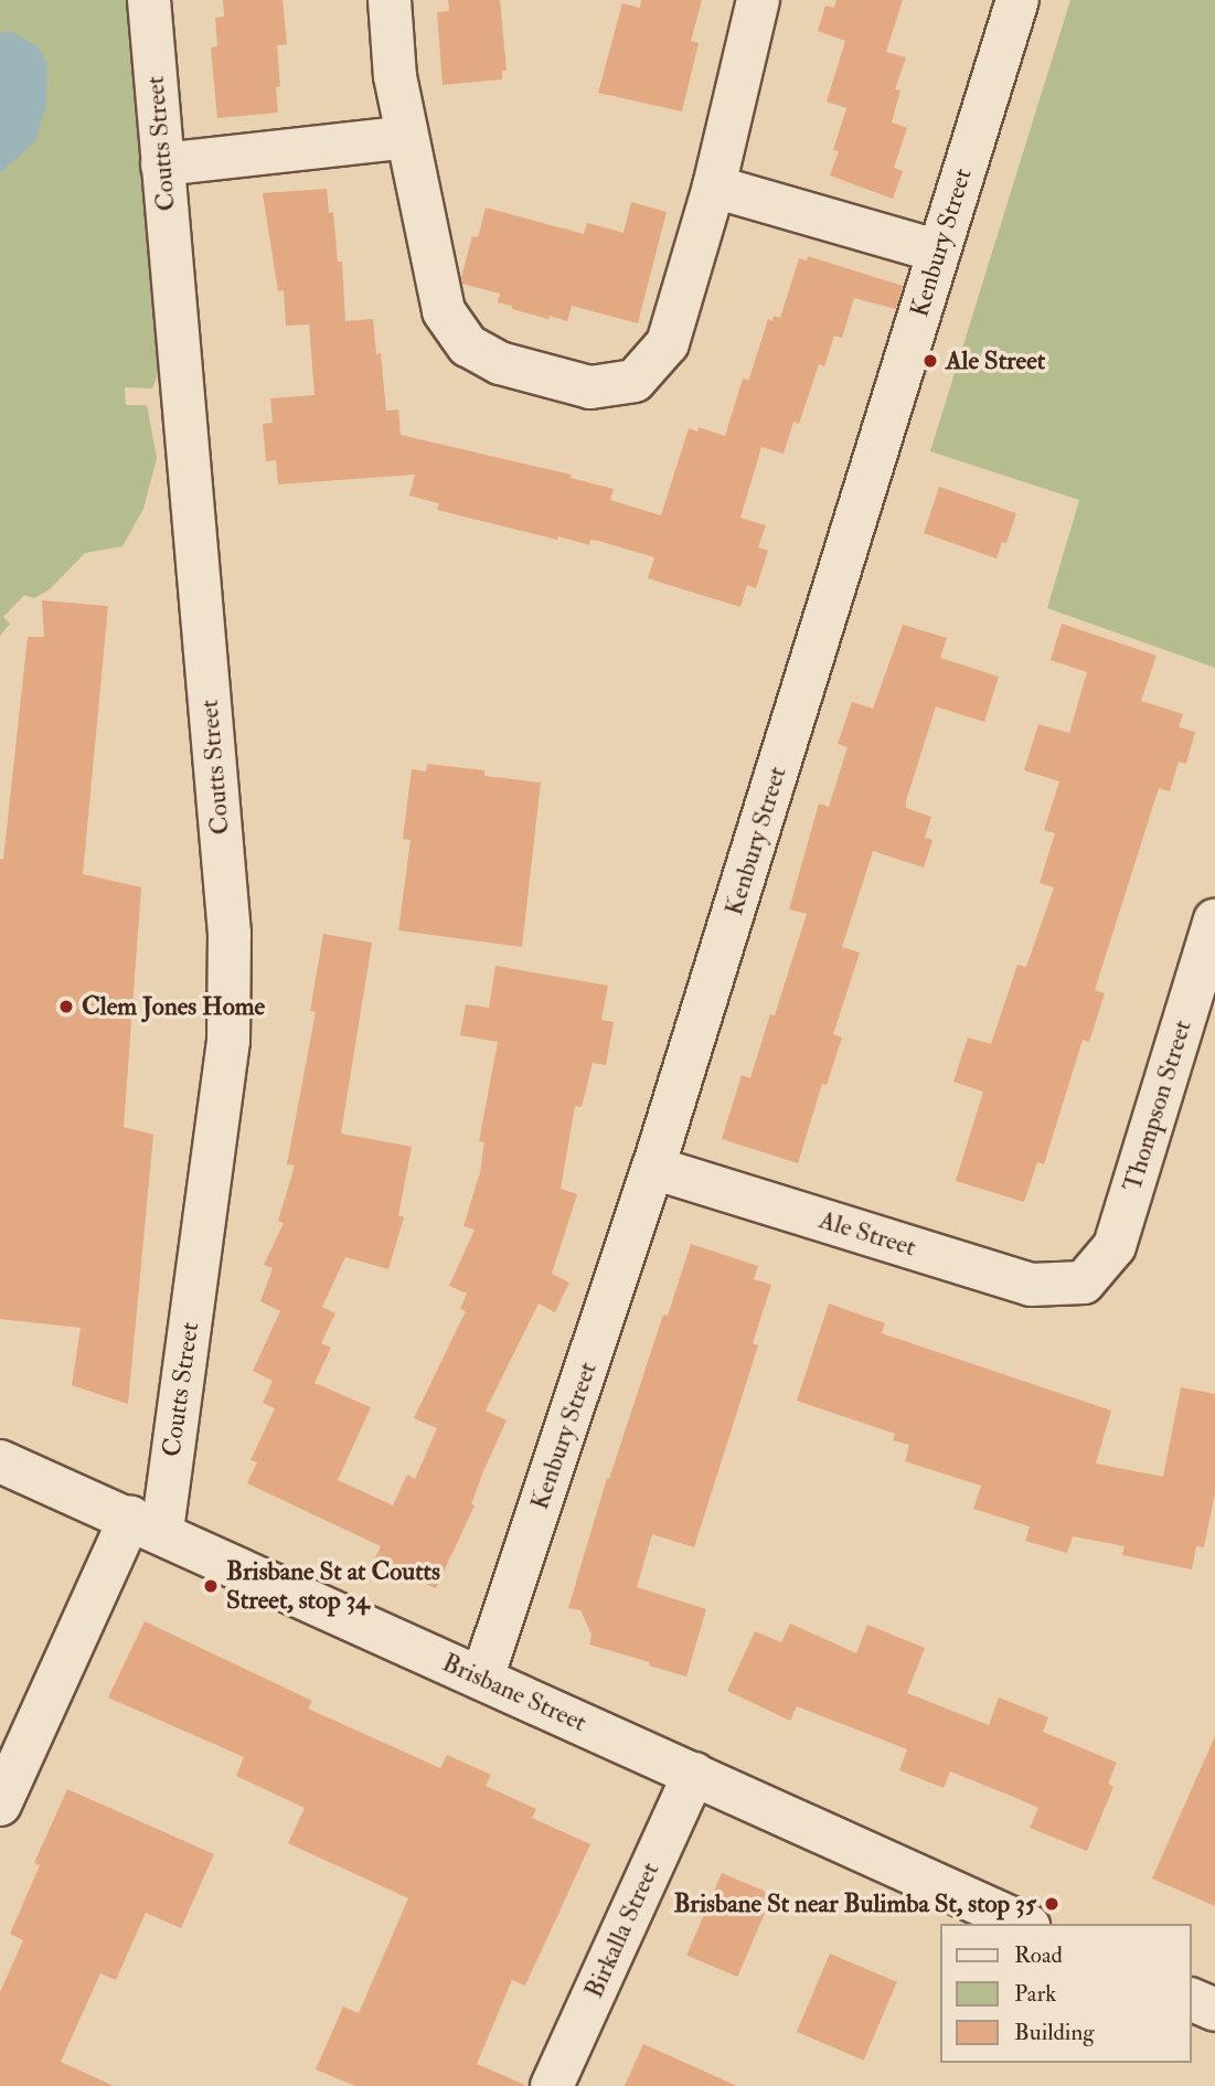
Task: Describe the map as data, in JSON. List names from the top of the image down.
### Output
{
  "streets": {
    "street": [
      "Coutts Street",
      "Kenbury Street",
      "Thompson Street",
      "Ale Street",
      "Brisbane Street",
      "Birkalla Street"
    ]
  },
  "crossings": [
    ["Coutts Street", "Brisbane Street"],
    ["Kenbury Street", "Ale Street"],
    ["Kenbury Street", "Brisbane Street"],
    ["Thompson Street", "Ale Street"],
    ["Brisbane Street", "Birkalla Street"]
  ],
  "places": [
    "Ale Street",
    "Clem Jones Home",
    "Brisbane St at Coutts Street, stop 34",
    "Brisbane St near Bulimba St, stop 35"
  ],
  "legend": ["Road", "Park", "Building"]
}
